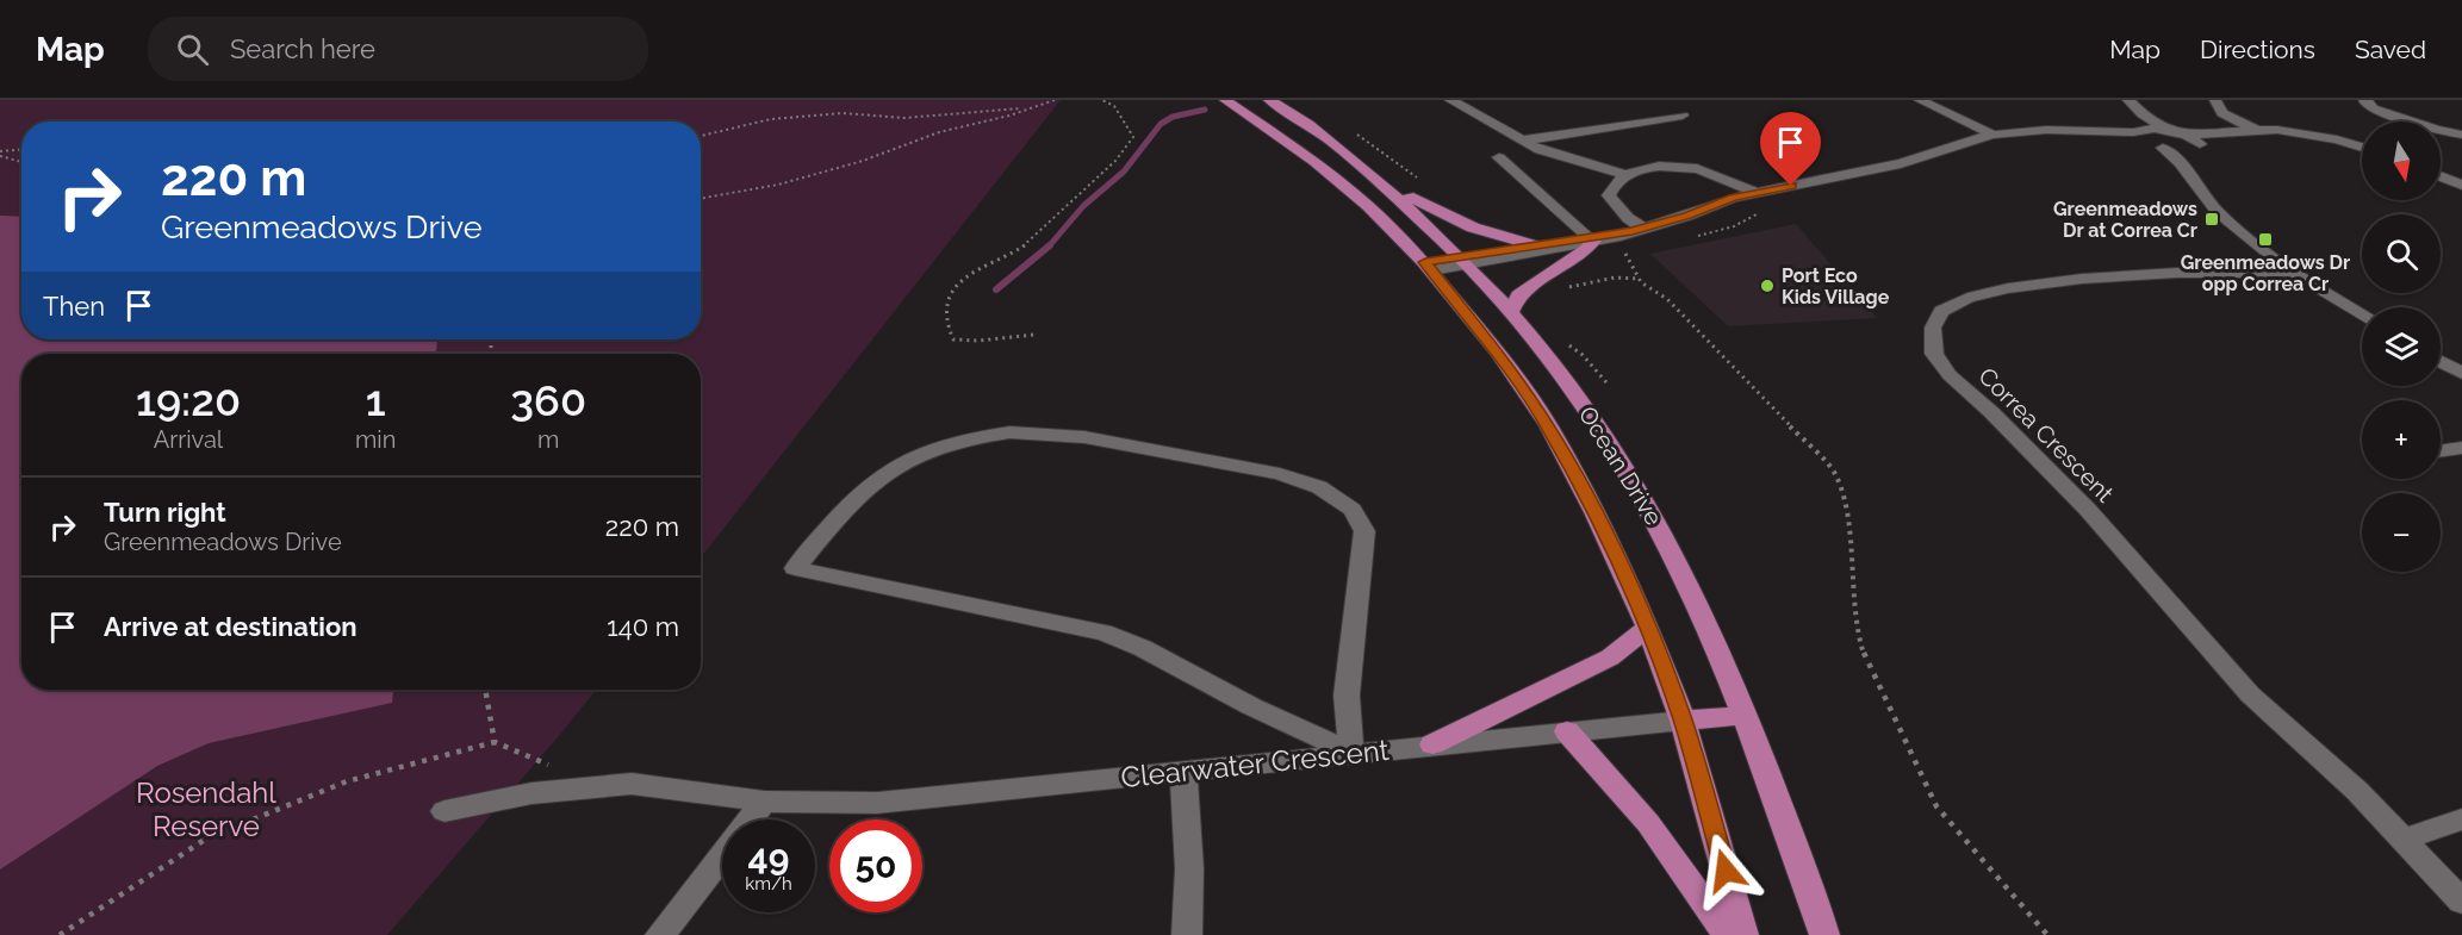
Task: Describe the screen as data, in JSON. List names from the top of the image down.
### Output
{
  "streets": {
    "main road": ["Ocean Drive", "Clearwater Crescent"],
    "street": ["Correa Crescent"]
  },
  "crossings": [
    ["Ocean Drive", "Clearwater Crescent"]
  ],
  "parks": ["Rosendahl Reserve"],
  "places": {
    "transit": ["Greenmeadows Dr at Correa Cr", "Greenmeadows Dr opp Correa Cr"],
    "other": ["Port Eco Kids Village"]
  },
  "north": "bottom",
  "page": {
    "header": "Map",
    "search": "Search here",
    "nav": ["Map", "Directions", "Saved"],
    "map_buttons": ["+", "−"],
    "turn": ["220 m", "Greenmeadows Drive"],
    "then": "Then",
    "eta": [
      "19:20",
      "Arrival",
      "1",
      "min",
      "360",
      "m"
    ],
    "list": [
      {
        "name": "Turn right",
        "note": "Greenmeadows Drive",
        "value": "220 m"
      },
      {
        "name": "Arrive at destination",
        "value": "140 m"
      }
    ],
    "speed": "49 km/h",
    "limit": "50"
  }
}
